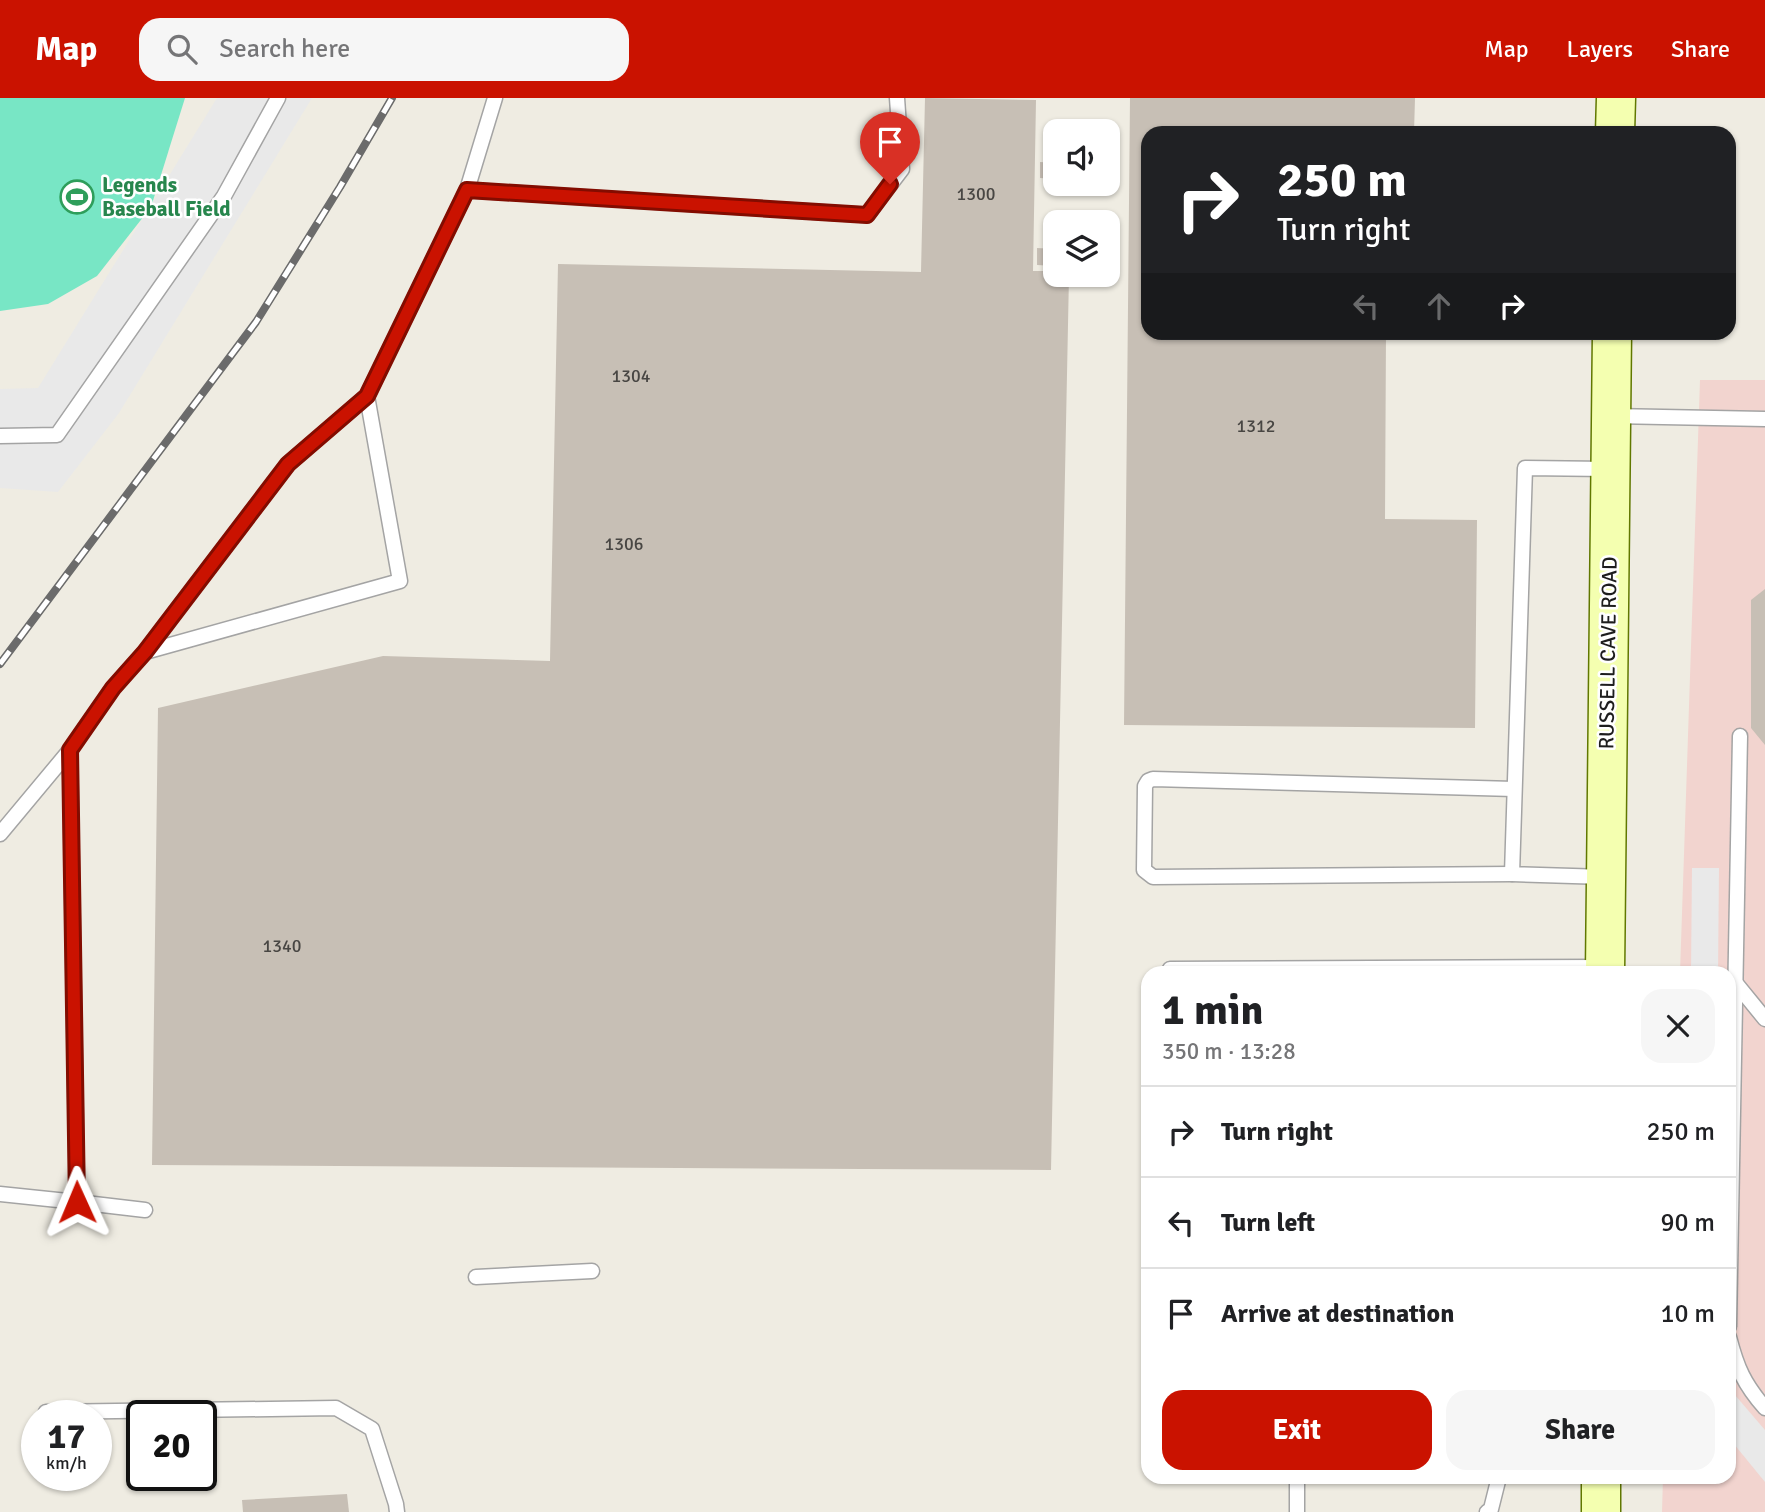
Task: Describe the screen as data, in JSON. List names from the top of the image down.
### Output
{
  "streets": {
    "street": ["RUSSELL CAVE ROAD"]
  },
  "places": {
    "sports": ["Legends Baseball Field"]
  },
  "house_numbers": [
    "1300",
    "1304",
    "1312",
    "1306",
    "1340"
  ],
  "page": {
    "header": "Map",
    "search": "Search here",
    "nav": ["Map", "Layers", "Share"],
    "turn": ["250 m", "Turn right"],
    "heading": ["1 min", "350 m · 13:28"],
    "list": [
      {
        "name": "Turn right",
        "value": "250 m"
      },
      {
        "name": "Turn left",
        "value": "90 m"
      },
      {
        "name": "Arrive at destination",
        "value": "10 m"
      }
    ],
    "buttons": ["Exit", "Share"],
    "speed": "17 km/h",
    "limit": "20"
  }
}
